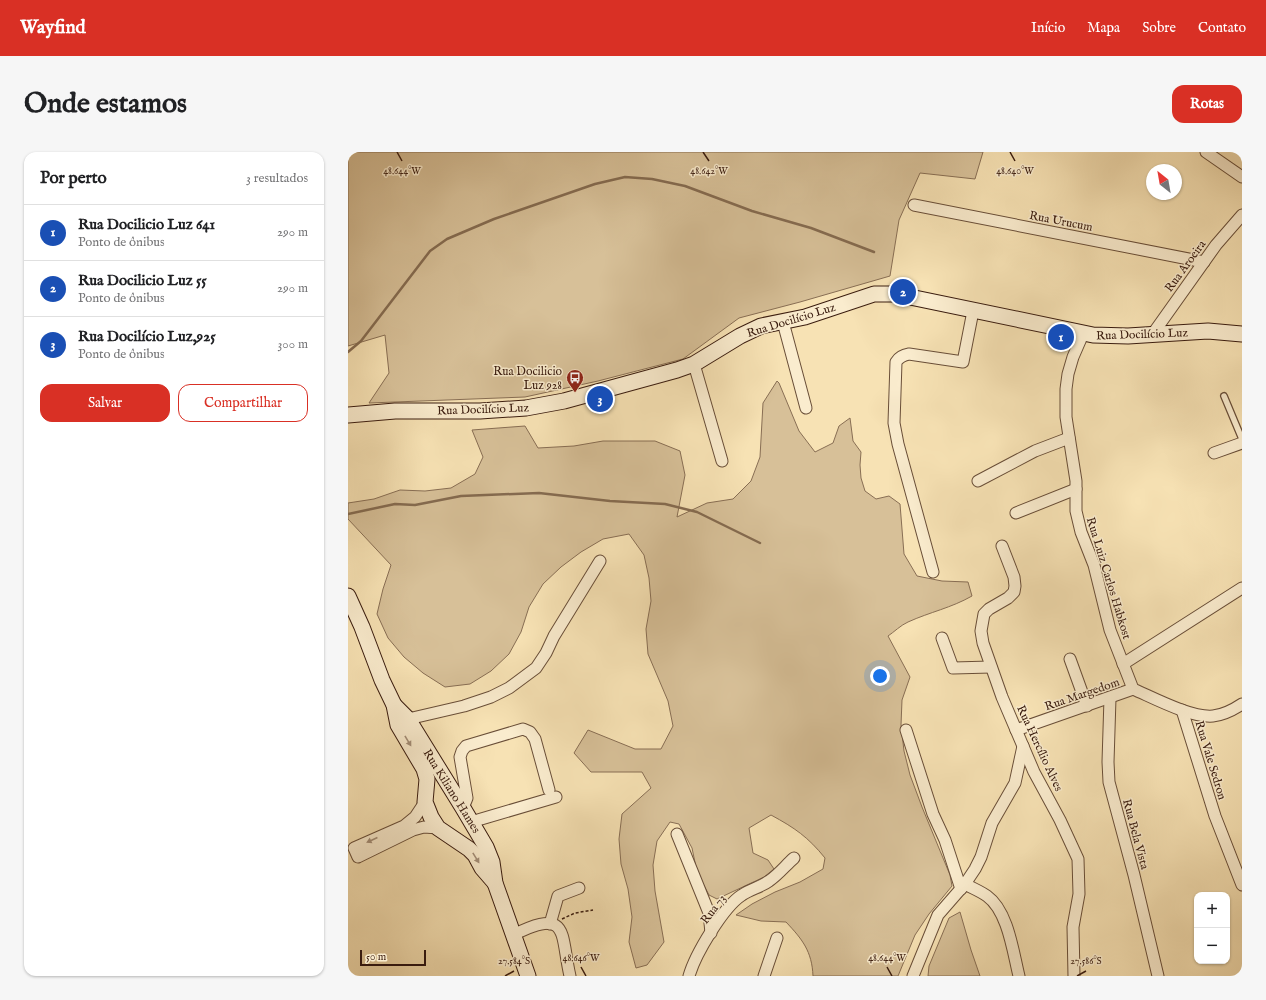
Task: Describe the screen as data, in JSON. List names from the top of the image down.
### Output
{
  "streets": {
    "main road": ["Rua Docilício Luz", "Rua Kiliano Hames"],
    "street": [
      "Rua Urucum",
      "Rua Aroeira",
      "Rua Luiz Carlos Habkost",
      "Rua Margedom",
      "Rua Hercílio Alves",
      "Rua Vale Sedron",
      "Rua Bela Vista",
      "Rua 73"
    ]
  },
  "crossings": [
    ["Rua Urucum", "Rua Aroeira"],
    ["Rua Aroeira", "Rua Docilício Luz"],
    ["Rua Docilício Luz", "Rua Luiz Carlos Habkost"],
    ["Rua Luiz Carlos Habkost", "Rua Margedom"],
    ["Rua Margedom", "Rua Hercílio Alves"],
    ["Rua Margedom", "Rua Bela Vista"]
  ],
  "places": {
    "bus stop": ["Rua Docilicio Luz 928"]
  },
  "scale_bar": "50 m",
  "north": "top left",
  "page": {
    "header": "Wayfind",
    "nav": [
      "Início",
      "Mapa",
      "Sobre",
      "Contato"
    ],
    "buttons": [
      "Rotas",
      ["Salvar", "Compartilhar"]
    ],
    "title": "Onde estamos",
    "heading": ["Por perto", "3 resultados"],
    "list": [
      {
        "mark": "1",
        "name": "Rua Docilicio Luz 641",
        "note": "Ponto de ônibus",
        "value": "290 m"
      },
      {
        "mark": "2",
        "name": "Rua Docilicio Luz 55",
        "note": "Ponto de ônibus",
        "value": "290 m"
      },
      {
        "mark": "3",
        "name": "Rua Docilício Luz,925",
        "note": "Ponto de ônibus",
        "value": "300 m"
      }
    ],
    "pins": ["2", "1", "3"],
    "map_buttons": ["+", "−"],
    "scale": "50 m"
  },
  "coordinates": [
    "48.644°W",
    "48.642°W",
    "48.640°W",
    "48.646°W",
    "27.584°S",
    "27.586°S"
  ]
}
